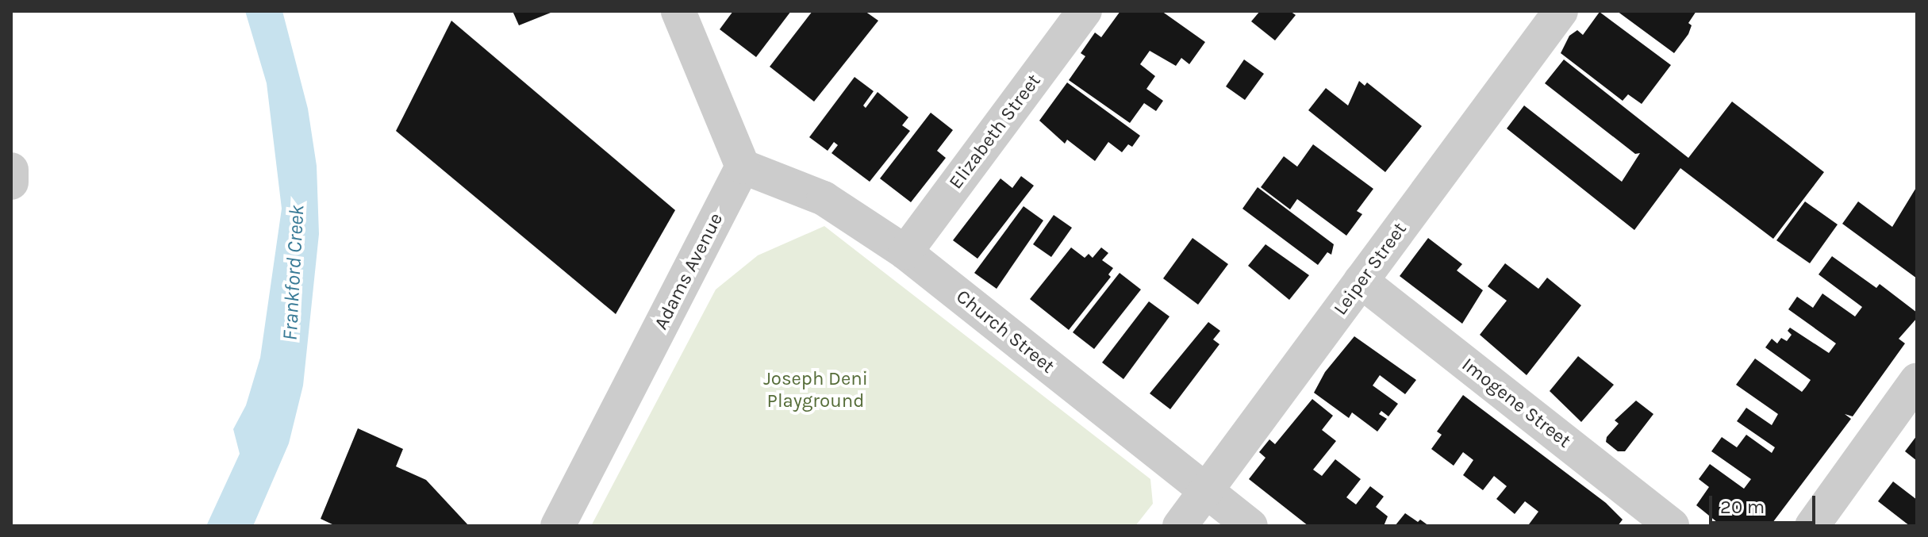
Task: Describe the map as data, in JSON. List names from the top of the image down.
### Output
{
  "streets": {
    "street": [
      "Elizabeth Street",
      "Leiper Street",
      "Adams Avenue",
      "Church Street",
      "Imogene Street"
    ]
  },
  "crossings": [
    ["Elizabeth Street", "Church Street"],
    ["Leiper Street", "Church Street"],
    ["Leiper Street", "Imogene Street"],
    ["Adams Avenue", "Church Street"]
  ],
  "water": ["Frankford Creek"],
  "parks": ["Joseph Deni Playground"],
  "scale_bar": "20 m"
}
